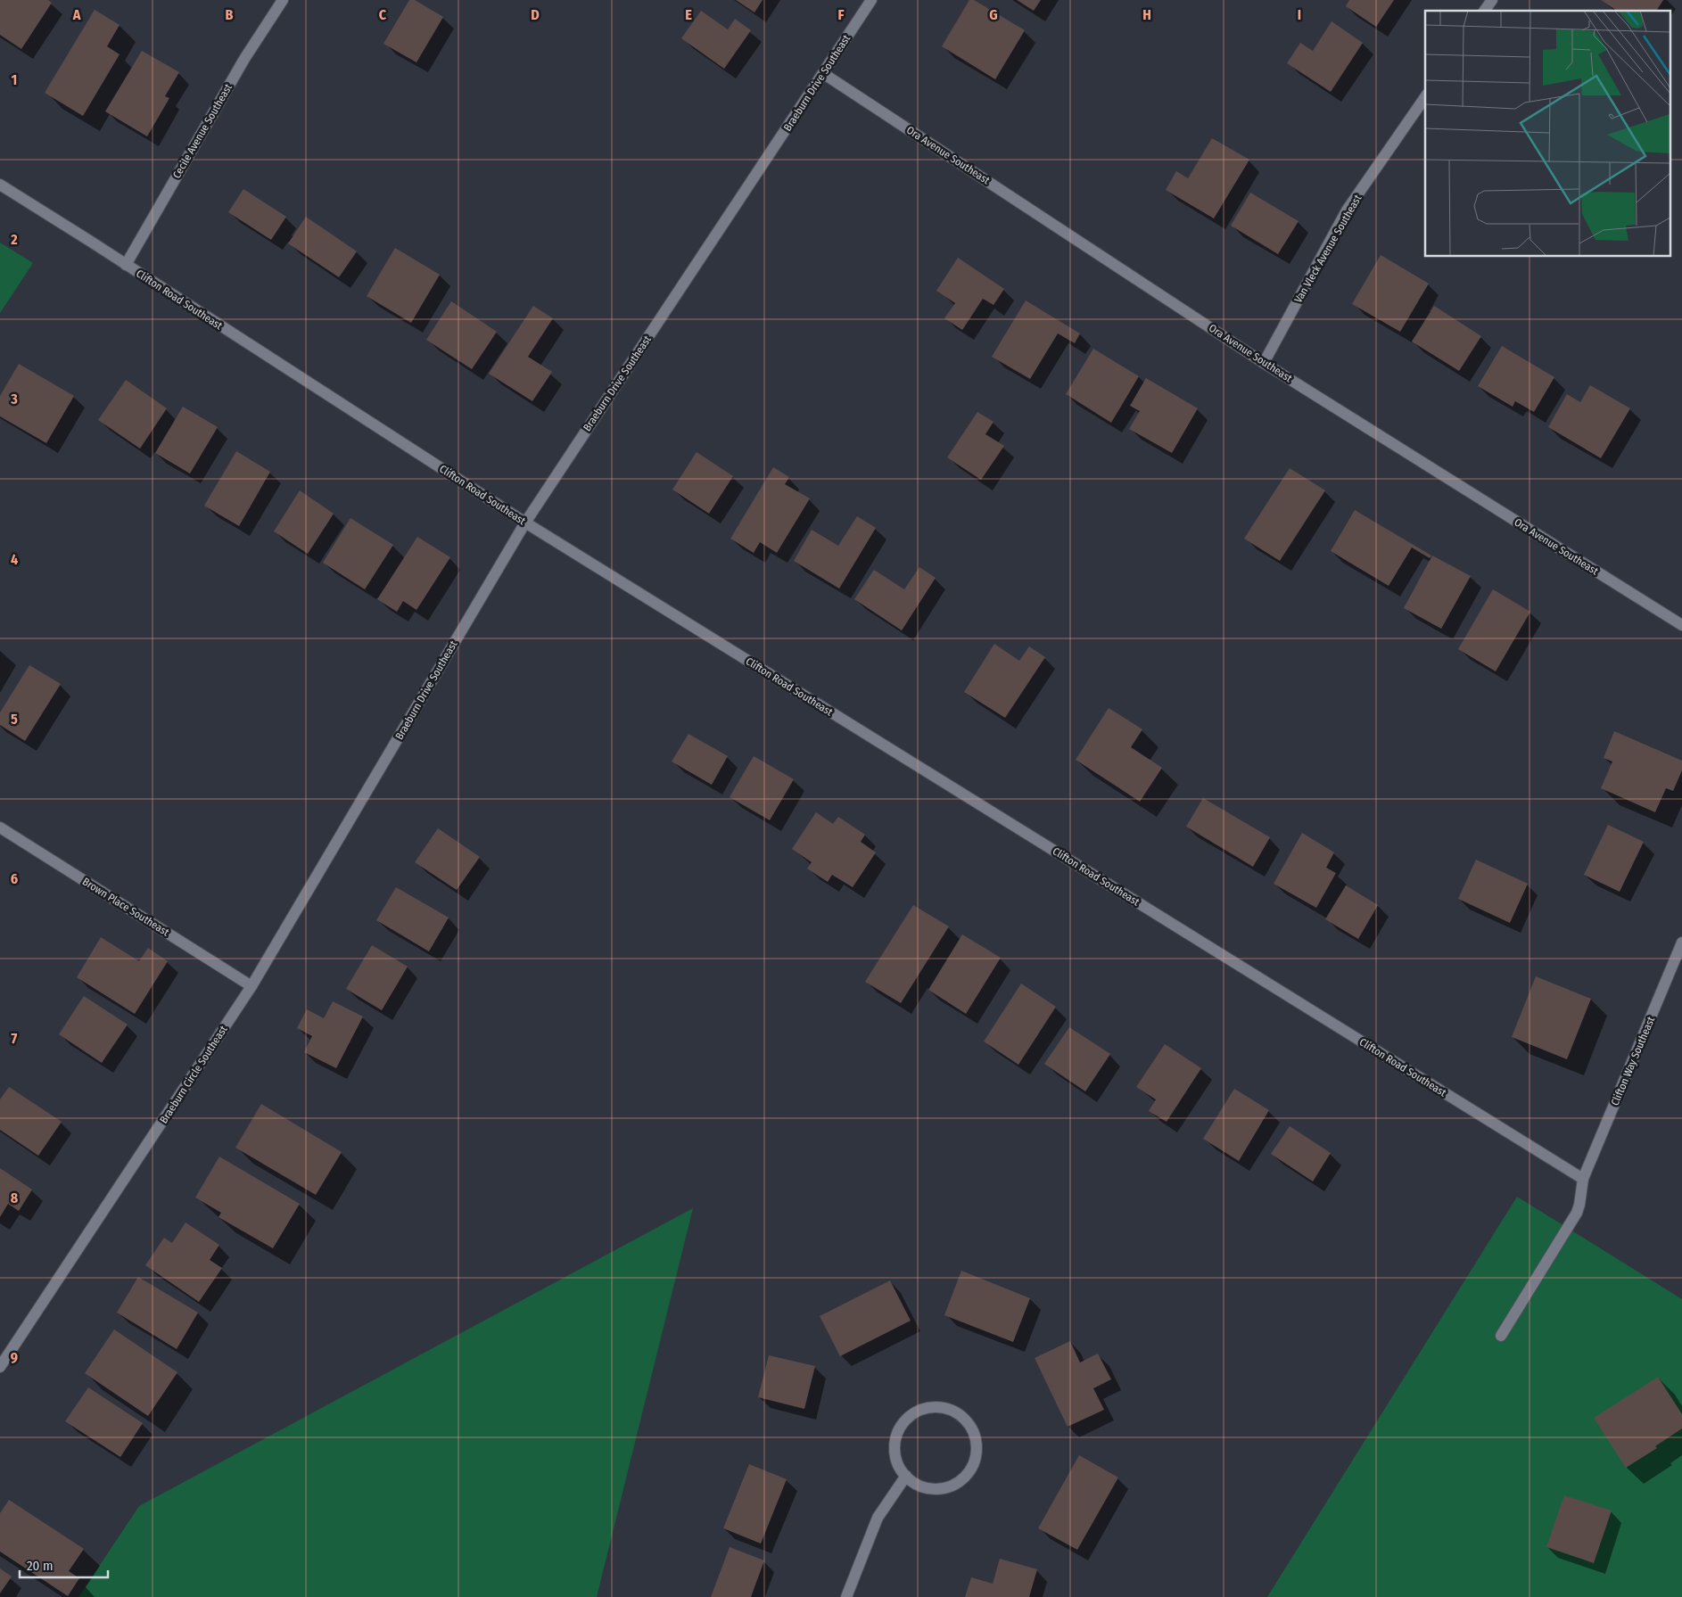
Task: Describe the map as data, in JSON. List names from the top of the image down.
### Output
{
  "streets": {
    "street": [
      "Braeburn Drive Southeast",
      "Cecile Avenue Southeast",
      "Ora Avenue Southeast",
      "Van Vleck Avenue Southeast",
      "Clifton Road Southeast",
      "Brown Place Southeast",
      "Clifton Way Southeast",
      "Braeburn Circle Southeast"
    ]
  },
  "crossings": [
    ["Braeburn Drive Southeast", "Ora Avenue Southeast"],
    ["Braeburn Drive Southeast", "Clifton Road Southeast"],
    ["Braeburn Drive Southeast", "Braeburn Circle Southeast"],
    ["Cecile Avenue Southeast", "Clifton Road Southeast"],
    ["Ora Avenue Southeast", "Van Vleck Avenue Southeast"],
    ["Clifton Road Southeast", "Clifton Way Southeast"],
    ["Brown Place Southeast", "Braeburn Circle Southeast"]
  ],
  "scale_bar": "20 m",
  "grid": {
    "columns": [
      "A",
      "B",
      "C",
      "D",
      "E",
      "F",
      "G",
      "H",
      "I"
    ],
    "rows": [
      "1",
      "2",
      "3",
      "4",
      "5",
      "6",
      "7",
      "8",
      "9"
    ]
  }
}
